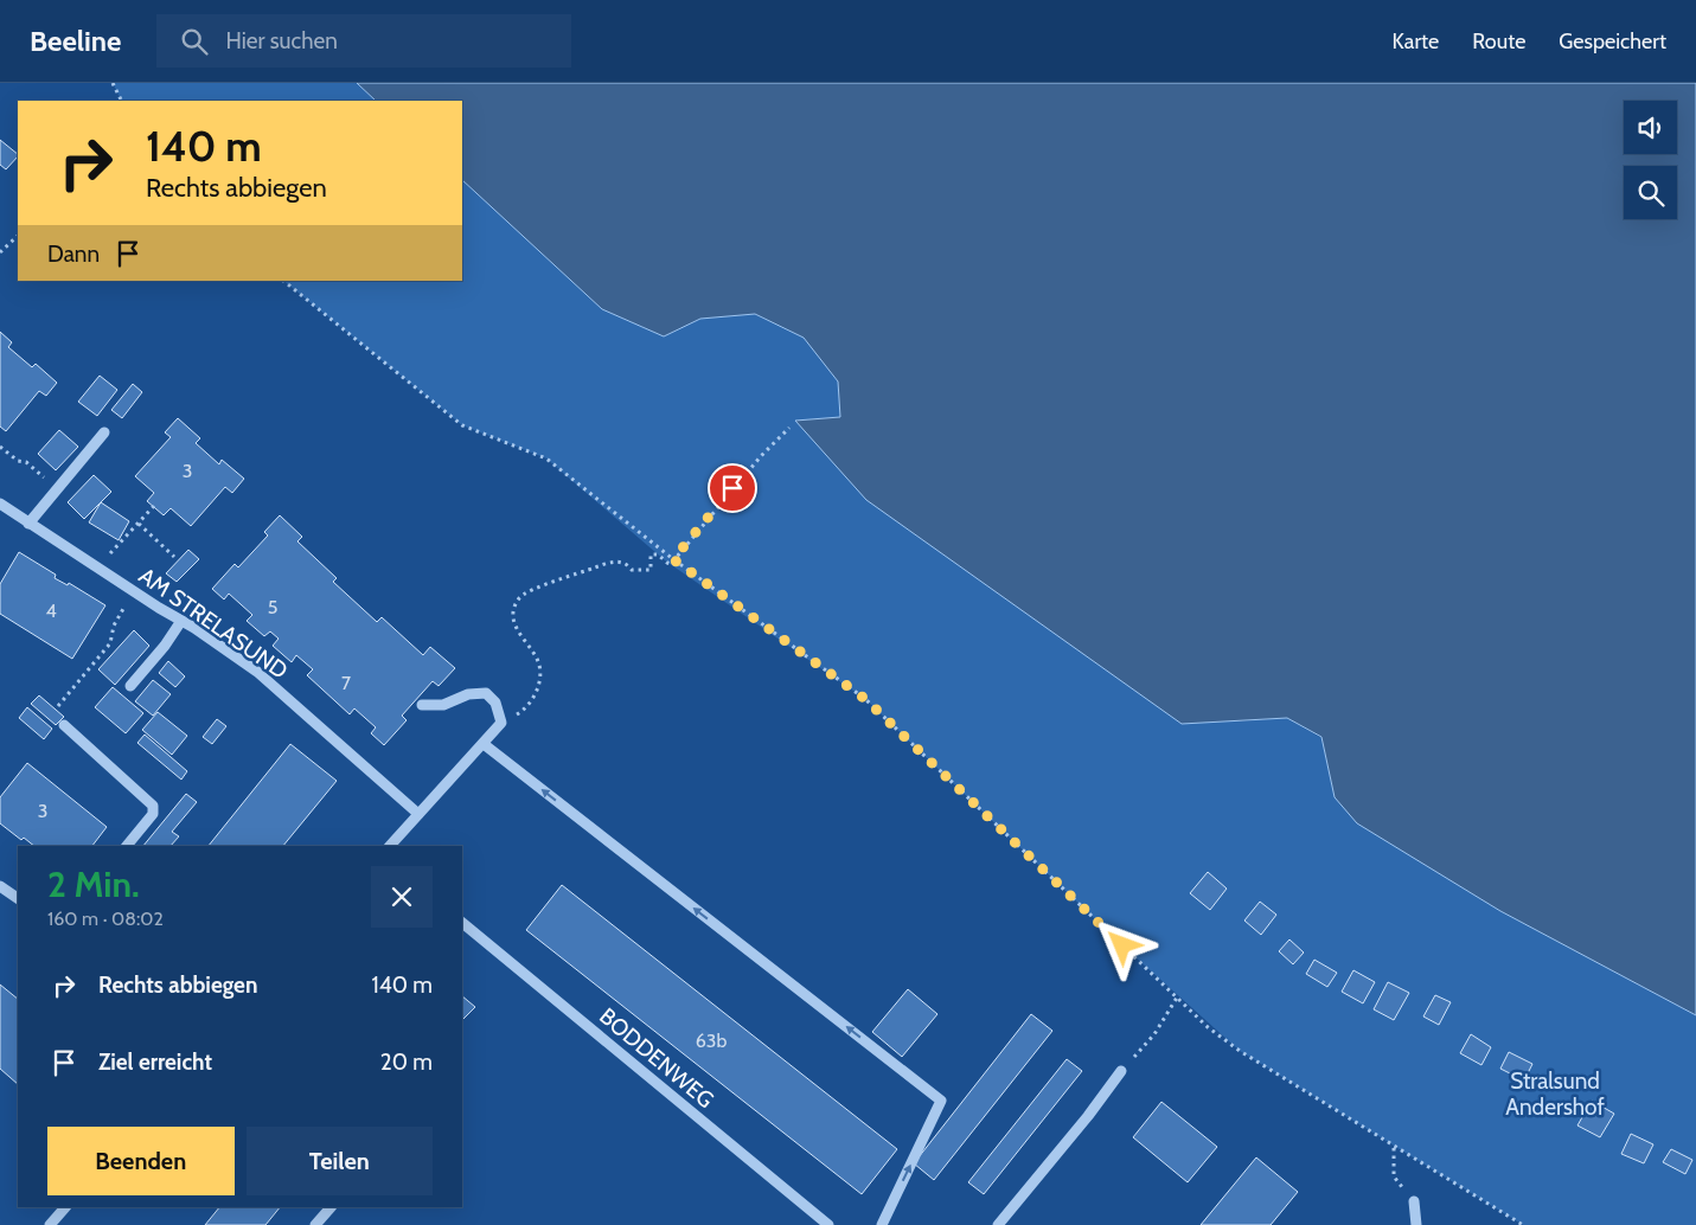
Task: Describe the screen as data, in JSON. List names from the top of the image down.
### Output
{
  "streets": {
    "street": ["AM STRELASUND", "BODDENWEG"]
  },
  "parks": ["Stralsund Andershof"],
  "house_numbers": [
    "3",
    "5",
    "4",
    "7",
    "3",
    "63b"
  ],
  "page": {
    "header": "Beeline",
    "search": "Hier suchen",
    "nav": ["Karte", "Route", "Gespeichert"],
    "turn": ["140 m", "Rechts abbiegen"],
    "then": "Dann",
    "heading": ["2 Min.", "160 m · 08:02"],
    "list": [
      {
        "name": "Rechts abbiegen",
        "value": "140 m"
      },
      {
        "name": "Ziel erreicht",
        "value": "20 m"
      }
    ],
    "buttons": ["Beenden", "Teilen"]
  }
}
